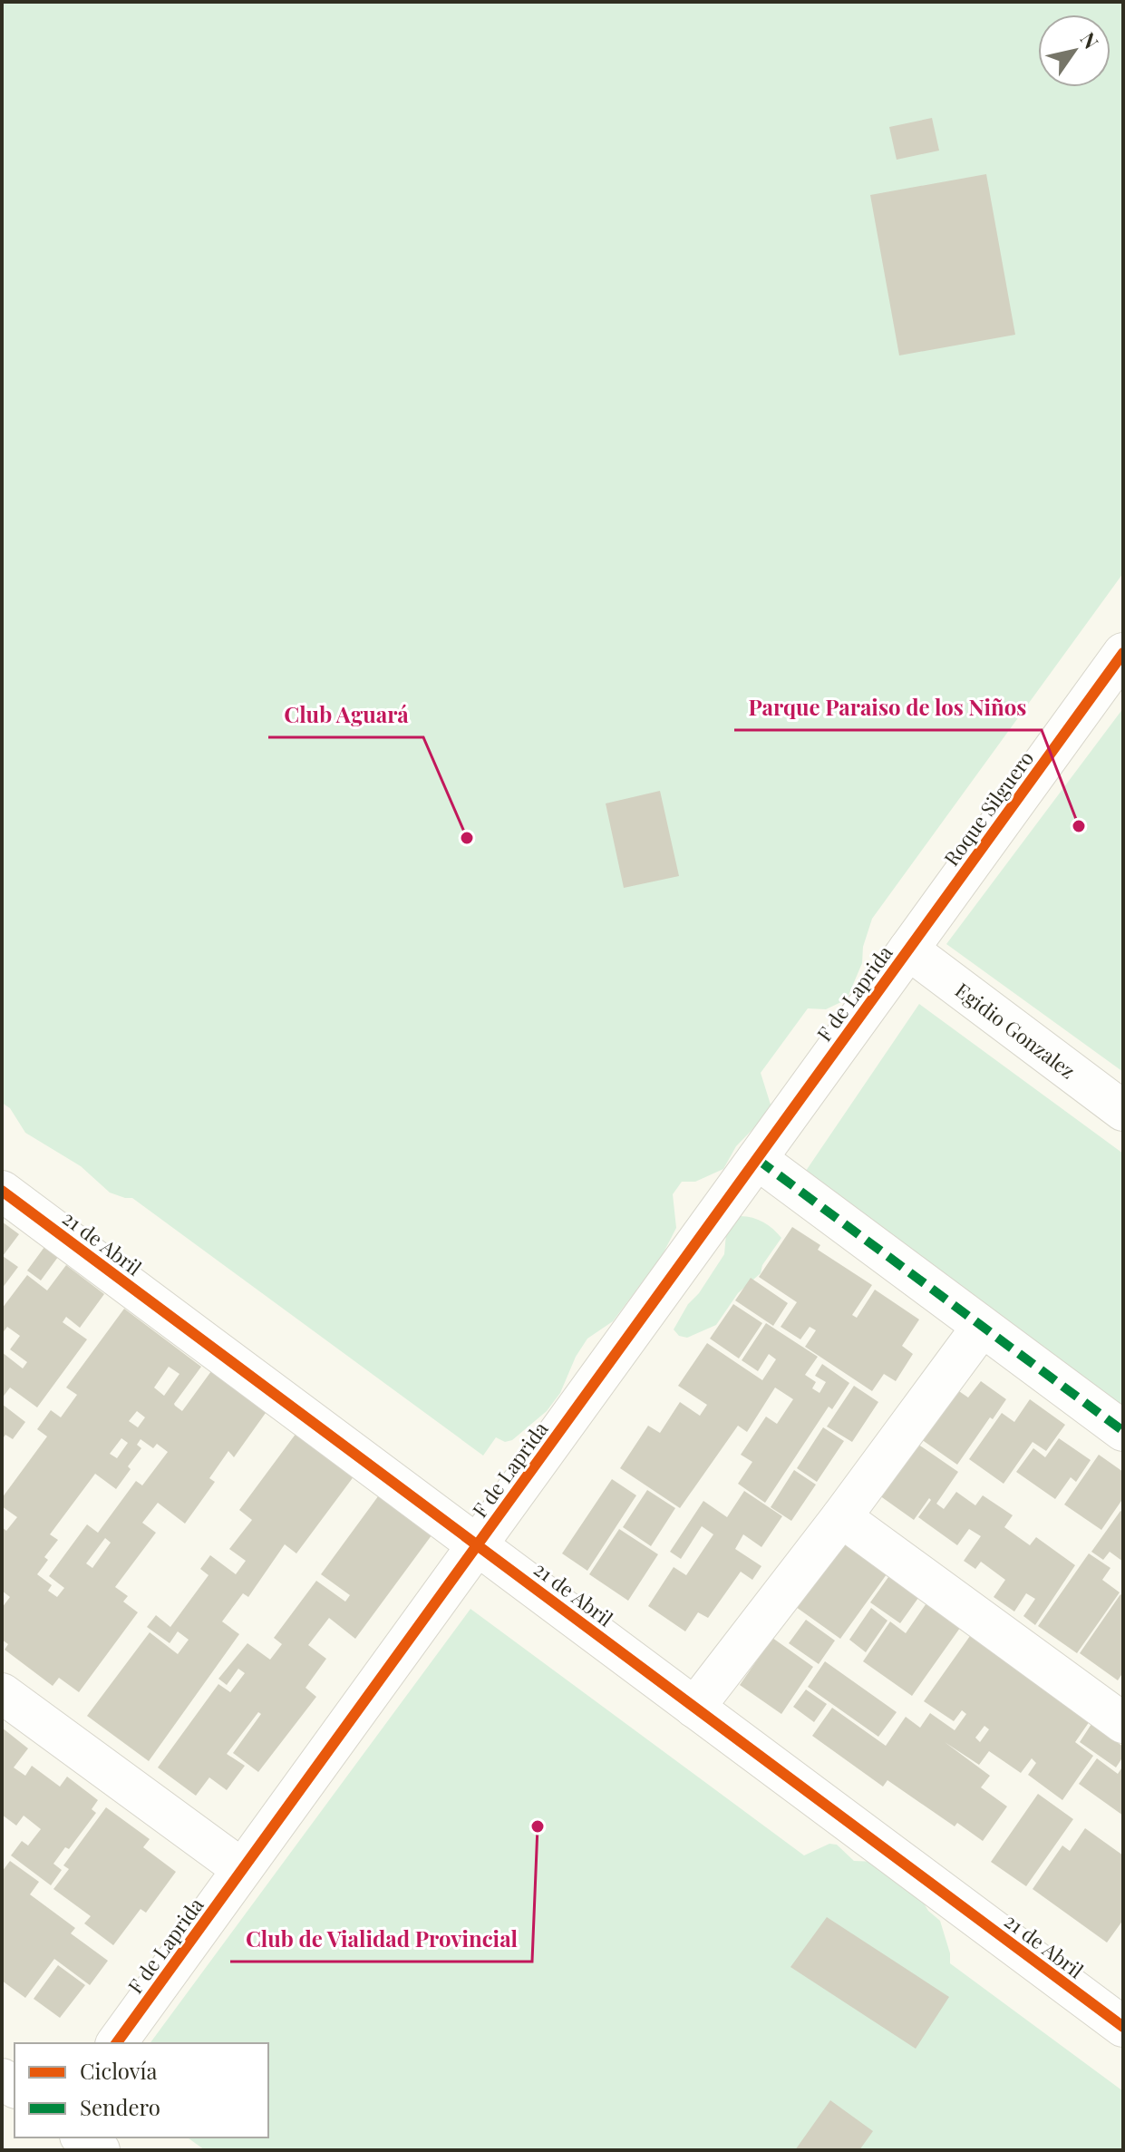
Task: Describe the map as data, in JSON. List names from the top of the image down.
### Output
{
  "streets": {
    "street": [
      "Roque Silguero",
      "F de Laprida",
      "Egidio Gonzalez",
      "21 de Abril"
    ]
  },
  "crossings": [
    ["Roque Silguero", "F de Laprida"],
    ["Roque Silguero", "Egidio Gonzalez"],
    ["F de Laprida", "Egidio Gonzalez"],
    ["F de Laprida", "21 de Abril"]
  ],
  "places": ["Parque Paraiso de los Niños", "Club Aguará", "Club de Vialidad Provincial"],
  "legend": ["Ciclovía", "Sendero"],
  "north": "top right"
}
